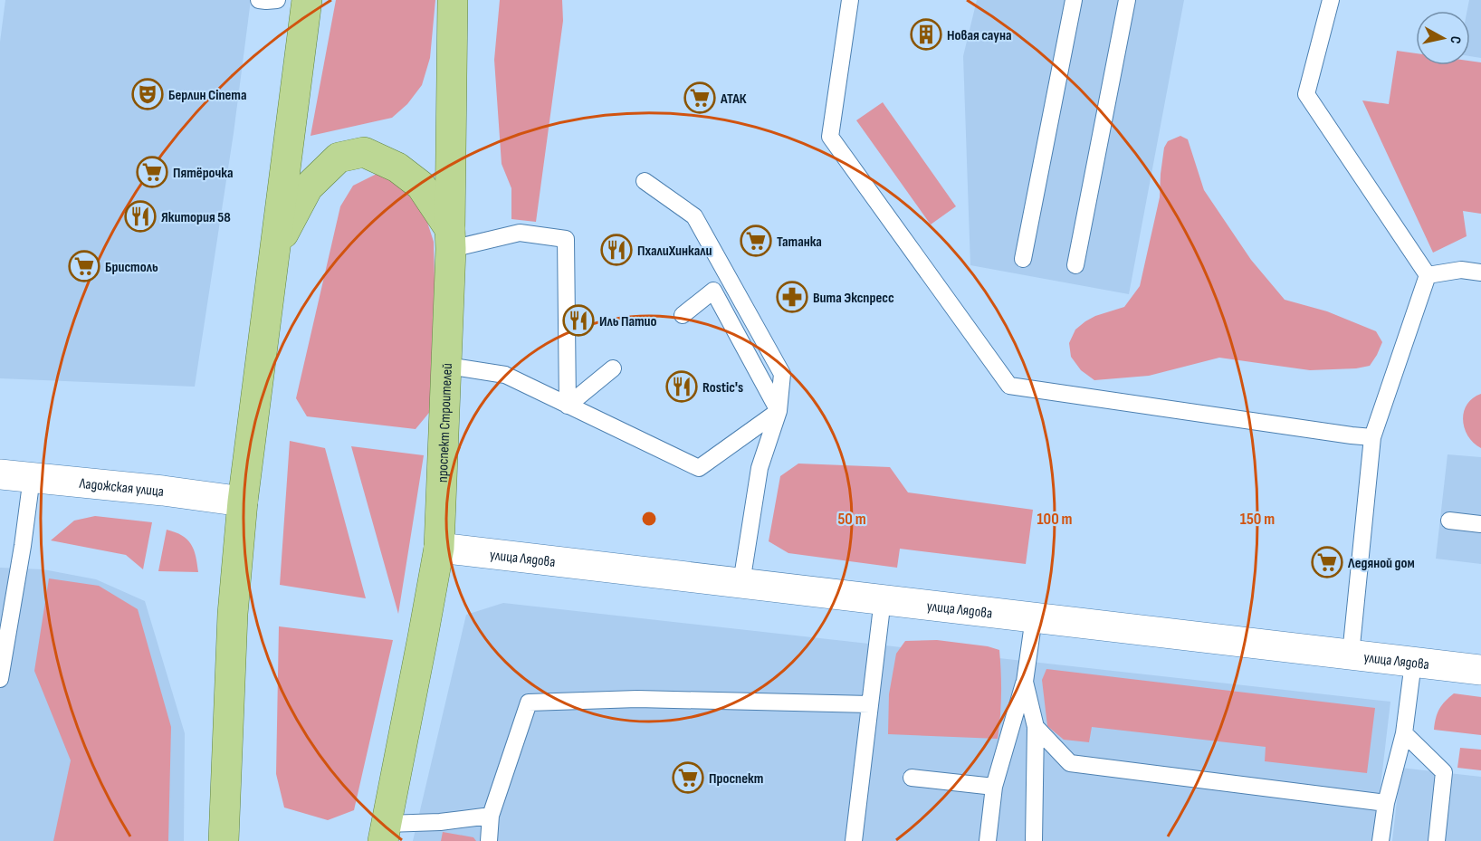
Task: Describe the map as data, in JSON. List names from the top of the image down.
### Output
{
  "streets": {
    "main road": ["проспект Строителей"],
    "street": ["Ладожская улица", "улица Лядова"]
  },
  "crossings": [
    ["проспект Строителей", "улица Лядова"]
  ],
  "places": {
    "building": ["Новая сауна"],
    "theatre": ["Берлин Cinema"],
    "supermarket": [
      "АТАК",
      "Пятёрочка",
      "Татанка",
      "Бристоль",
      "Ледяной дом",
      "Проспект"
    ],
    "restaurant": [
      "Якитория 58",
      "ПхалиХинкали",
      "Иль Патио",
      "Rostic's"
    ],
    "pharmacy": ["Вита Экспресс"]
  },
  "north": "right",
  "rings": ["50 m", "100 m", "150 m"]
}
